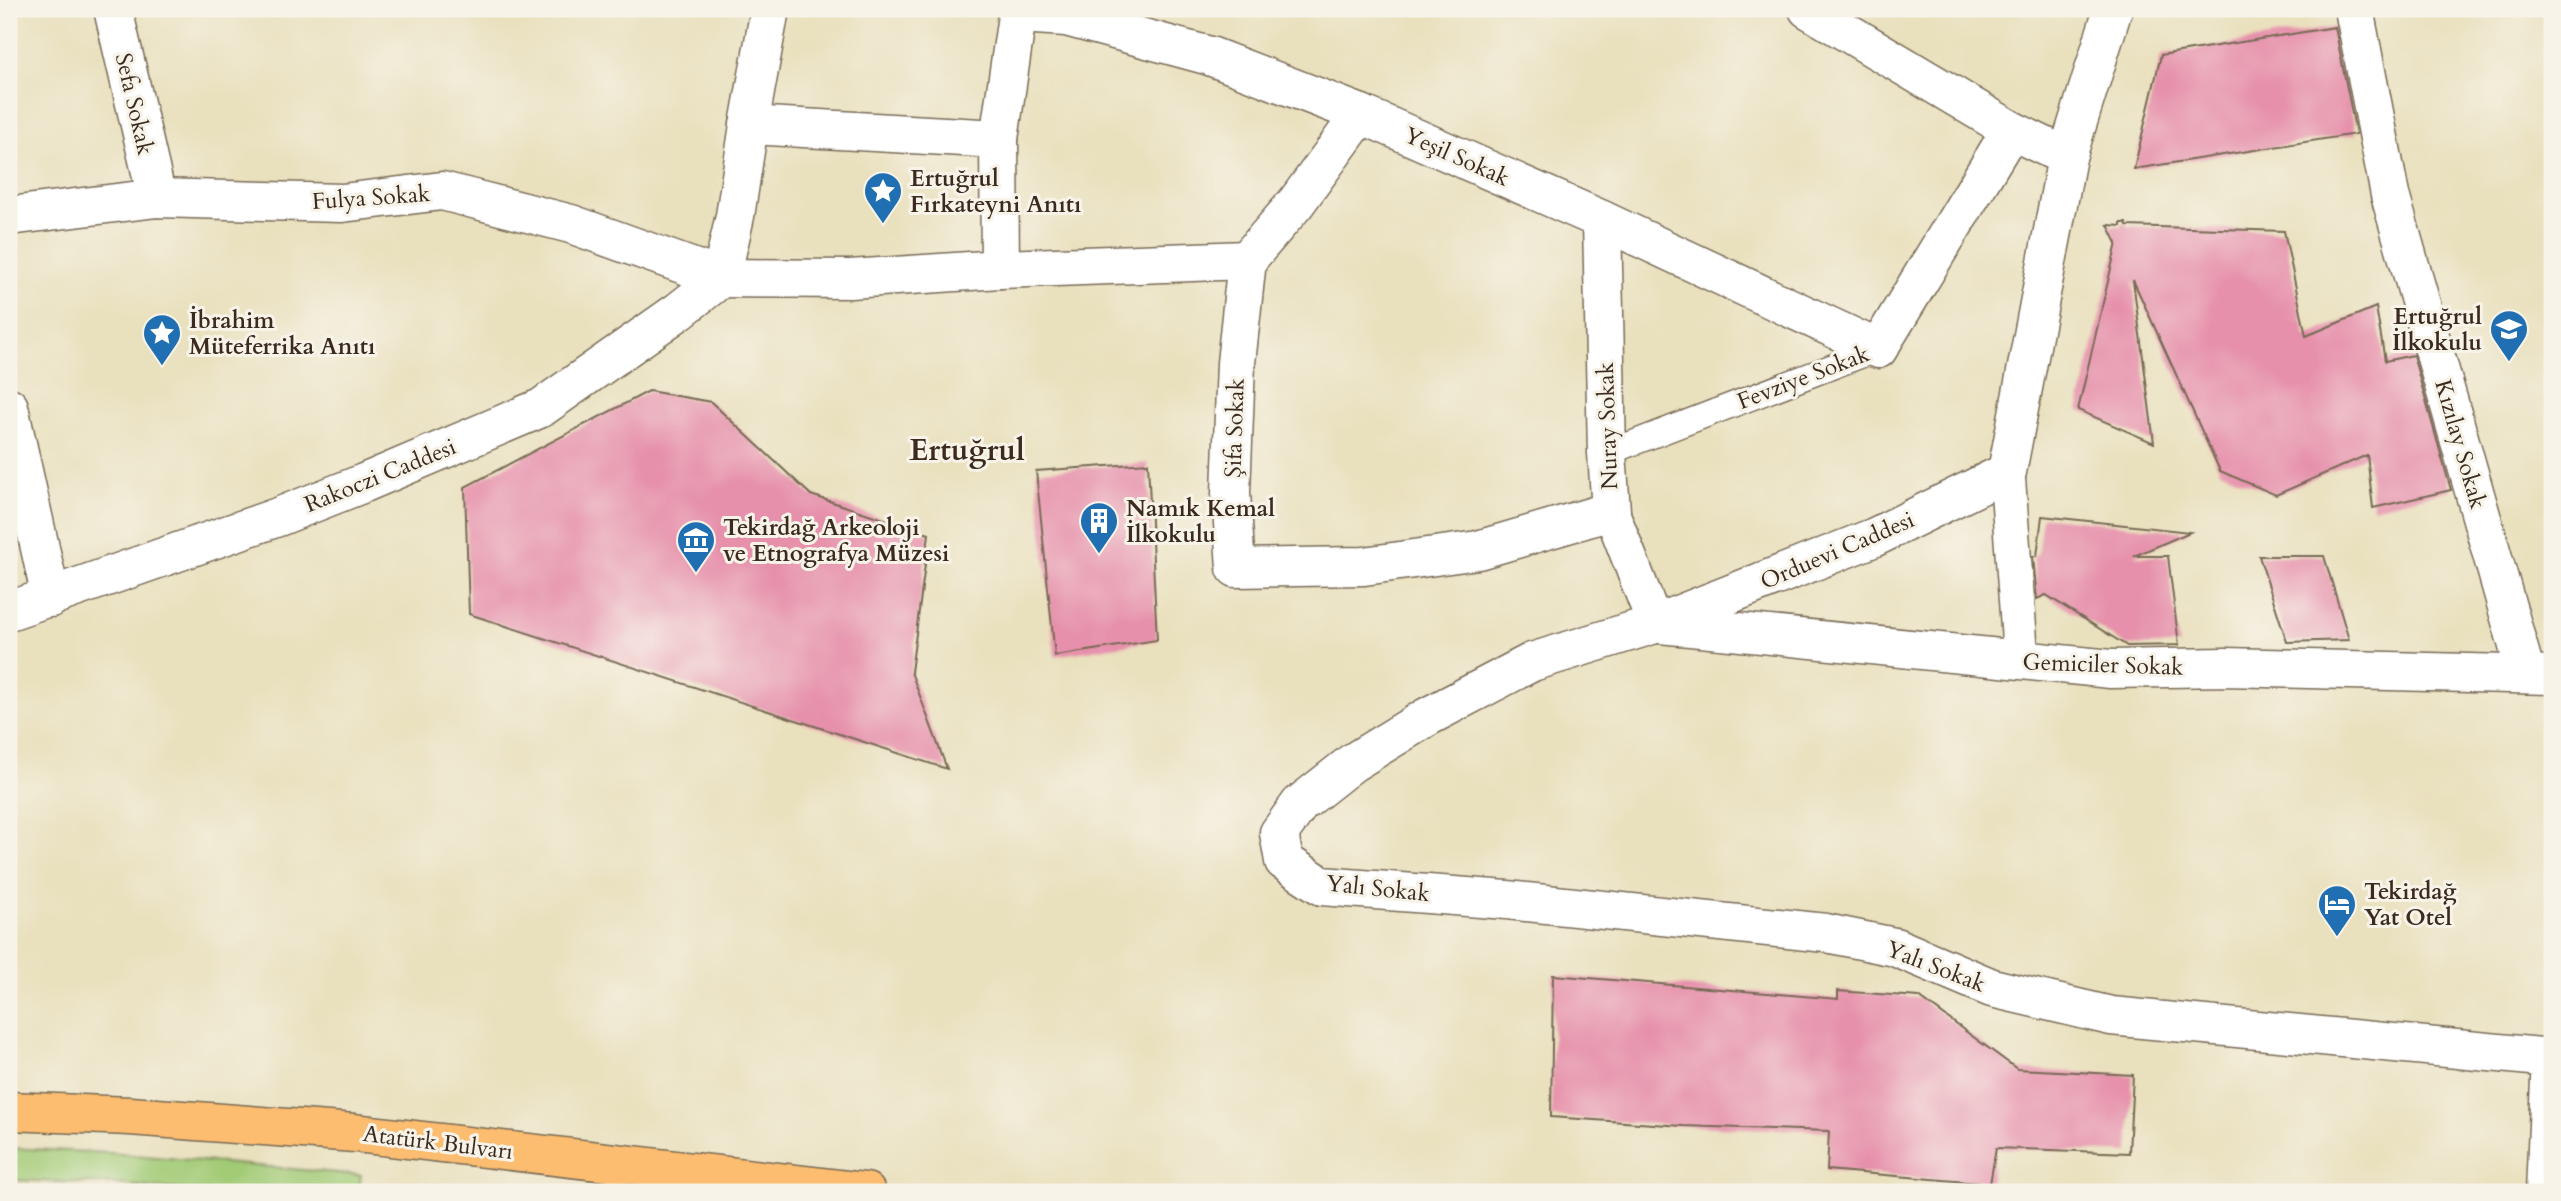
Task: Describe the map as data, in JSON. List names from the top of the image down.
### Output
{
  "streets": {
    "main road": ["Atatürk Bulvarı"],
    "street": [
      "Sefa Sokak",
      "Yeşil Sokak",
      "Fulya Sokak",
      "Fevziye Sokak",
      "Nuray Sokak",
      "Şifa Sokak",
      "Kızılay Sokak",
      "Rakoczi Caddesi",
      "Orduevi Caddesi",
      "Gemiciler Sokak",
      "Yalı Sokak"
    ]
  },
  "crossings": [
    ["Sefa Sokak", "Fulya Sokak"],
    ["Yeşil Sokak", "Fevziye Sokak"],
    ["Yeşil Sokak", "Nuray Sokak"],
    ["Fulya Sokak", "Şifa Sokak"],
    ["Fulya Sokak", "Rakoczi Caddesi"],
    ["Fevziye Sokak", "Nuray Sokak"],
    ["Nuray Sokak", "Şifa Sokak"],
    ["Nuray Sokak", "Orduevi Caddesi"],
    ["Nuray Sokak", "Gemiciler Sokak"],
    ["Kızılay Sokak", "Gemiciler Sokak"],
    ["Orduevi Caddesi", "Gemiciler Sokak"],
    ["Orduevi Caddesi", "Yalı Sokak"]
  ],
  "districts": ["Ertuğrul"],
  "places": {
    "place": ["Ertuğrul Fırkateyni Anıtı", "İbrahim Müteferrika Anıtı"],
    "school or university": ["Ertuğrul İlkokulu"],
    "building": ["Namık Kemal İlkokulu"],
    "museum": ["Tekirdağ Arkeoloji ve Etnografya Müzesi"],
    "hotel": ["Tekirdağ Yat Otel"]
  }
}
